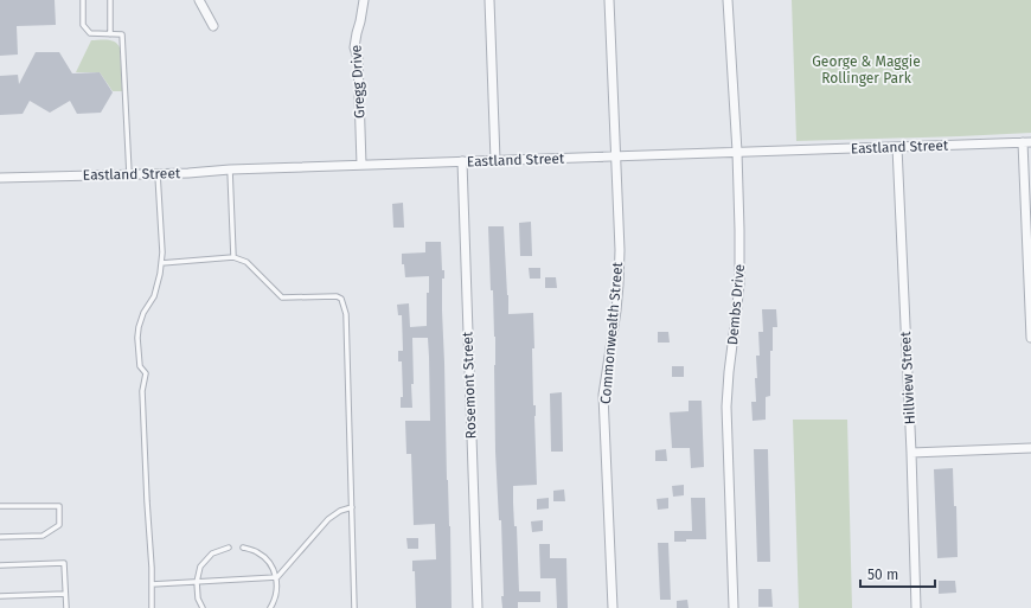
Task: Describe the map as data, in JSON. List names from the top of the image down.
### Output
{
  "streets": {
    "street": [
      "Gregg Drive",
      "Eastland Street",
      "Dembs Drive",
      "Commonwealth Street",
      "Hillview Street",
      "Rosemont Street"
    ]
  },
  "crossings": [
    ["Gregg Drive", "Eastland Street"],
    ["Eastland Street", "Dembs Drive"],
    ["Eastland Street", "Commonwealth Street"],
    ["Eastland Street", "Hillview Street"],
    ["Eastland Street", "Rosemont Street"]
  ],
  "parks": ["George & Maggie Rollinger Park"],
  "scale_bar": "50 m"
}
